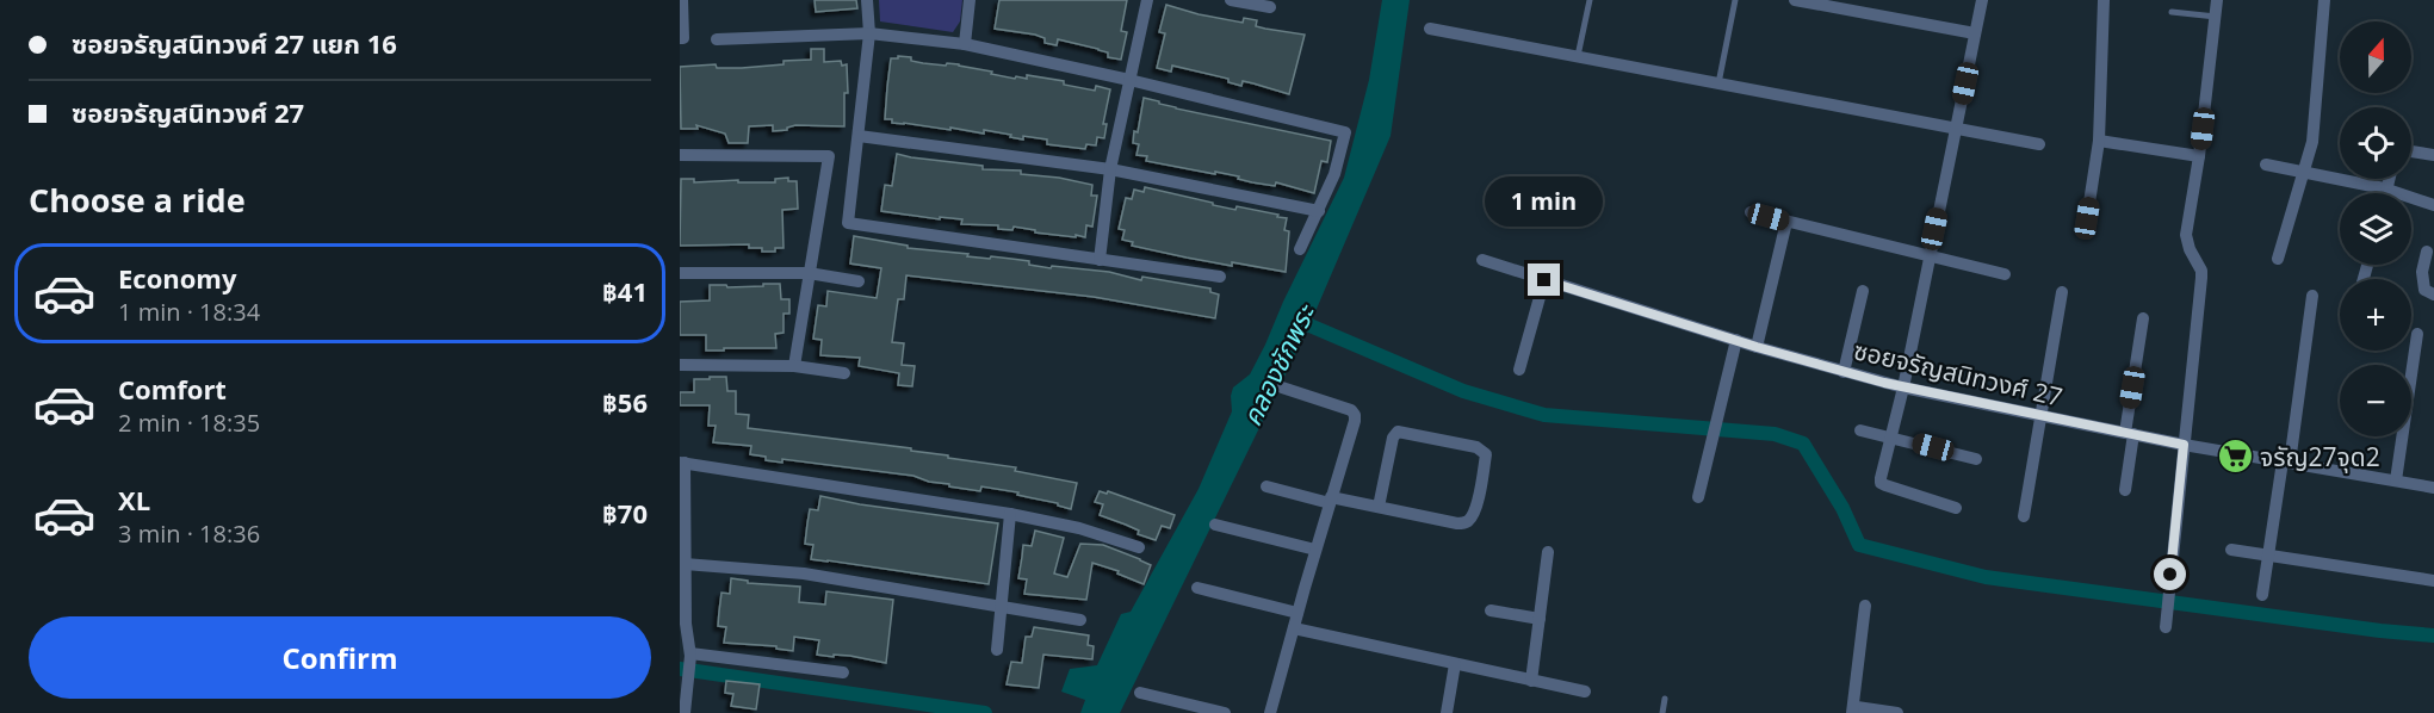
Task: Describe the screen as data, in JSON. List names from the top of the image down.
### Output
{
  "streets": {
    "street": ["ซอยจรัญสนิทวงศ์ 27"]
  },
  "water": ["คลองชักพระ"],
  "places": {
    "supermarket": ["จรัญ27จุด2"]
  },
  "north": "top",
  "page": {
    "banner": ["ซอยจรัญสนิทวงศ์ 27 แยก 16", "ซอยจรัญสนิทวงศ์ 27"],
    "map_buttons": ["+", "−"],
    "heading": "Choose a ride",
    "bubble": "1 min",
    "list": [
      {
        "name": "Economy",
        "note": "1 min · 18:34",
        "value": "฿41"
      },
      {
        "name": "Comfort",
        "note": "2 min · 18:35",
        "value": "฿56"
      },
      {
        "name": "XL",
        "note": "3 min · 18:36",
        "value": "฿70"
      }
    ],
    "buttons": "Confirm"
  }
}
